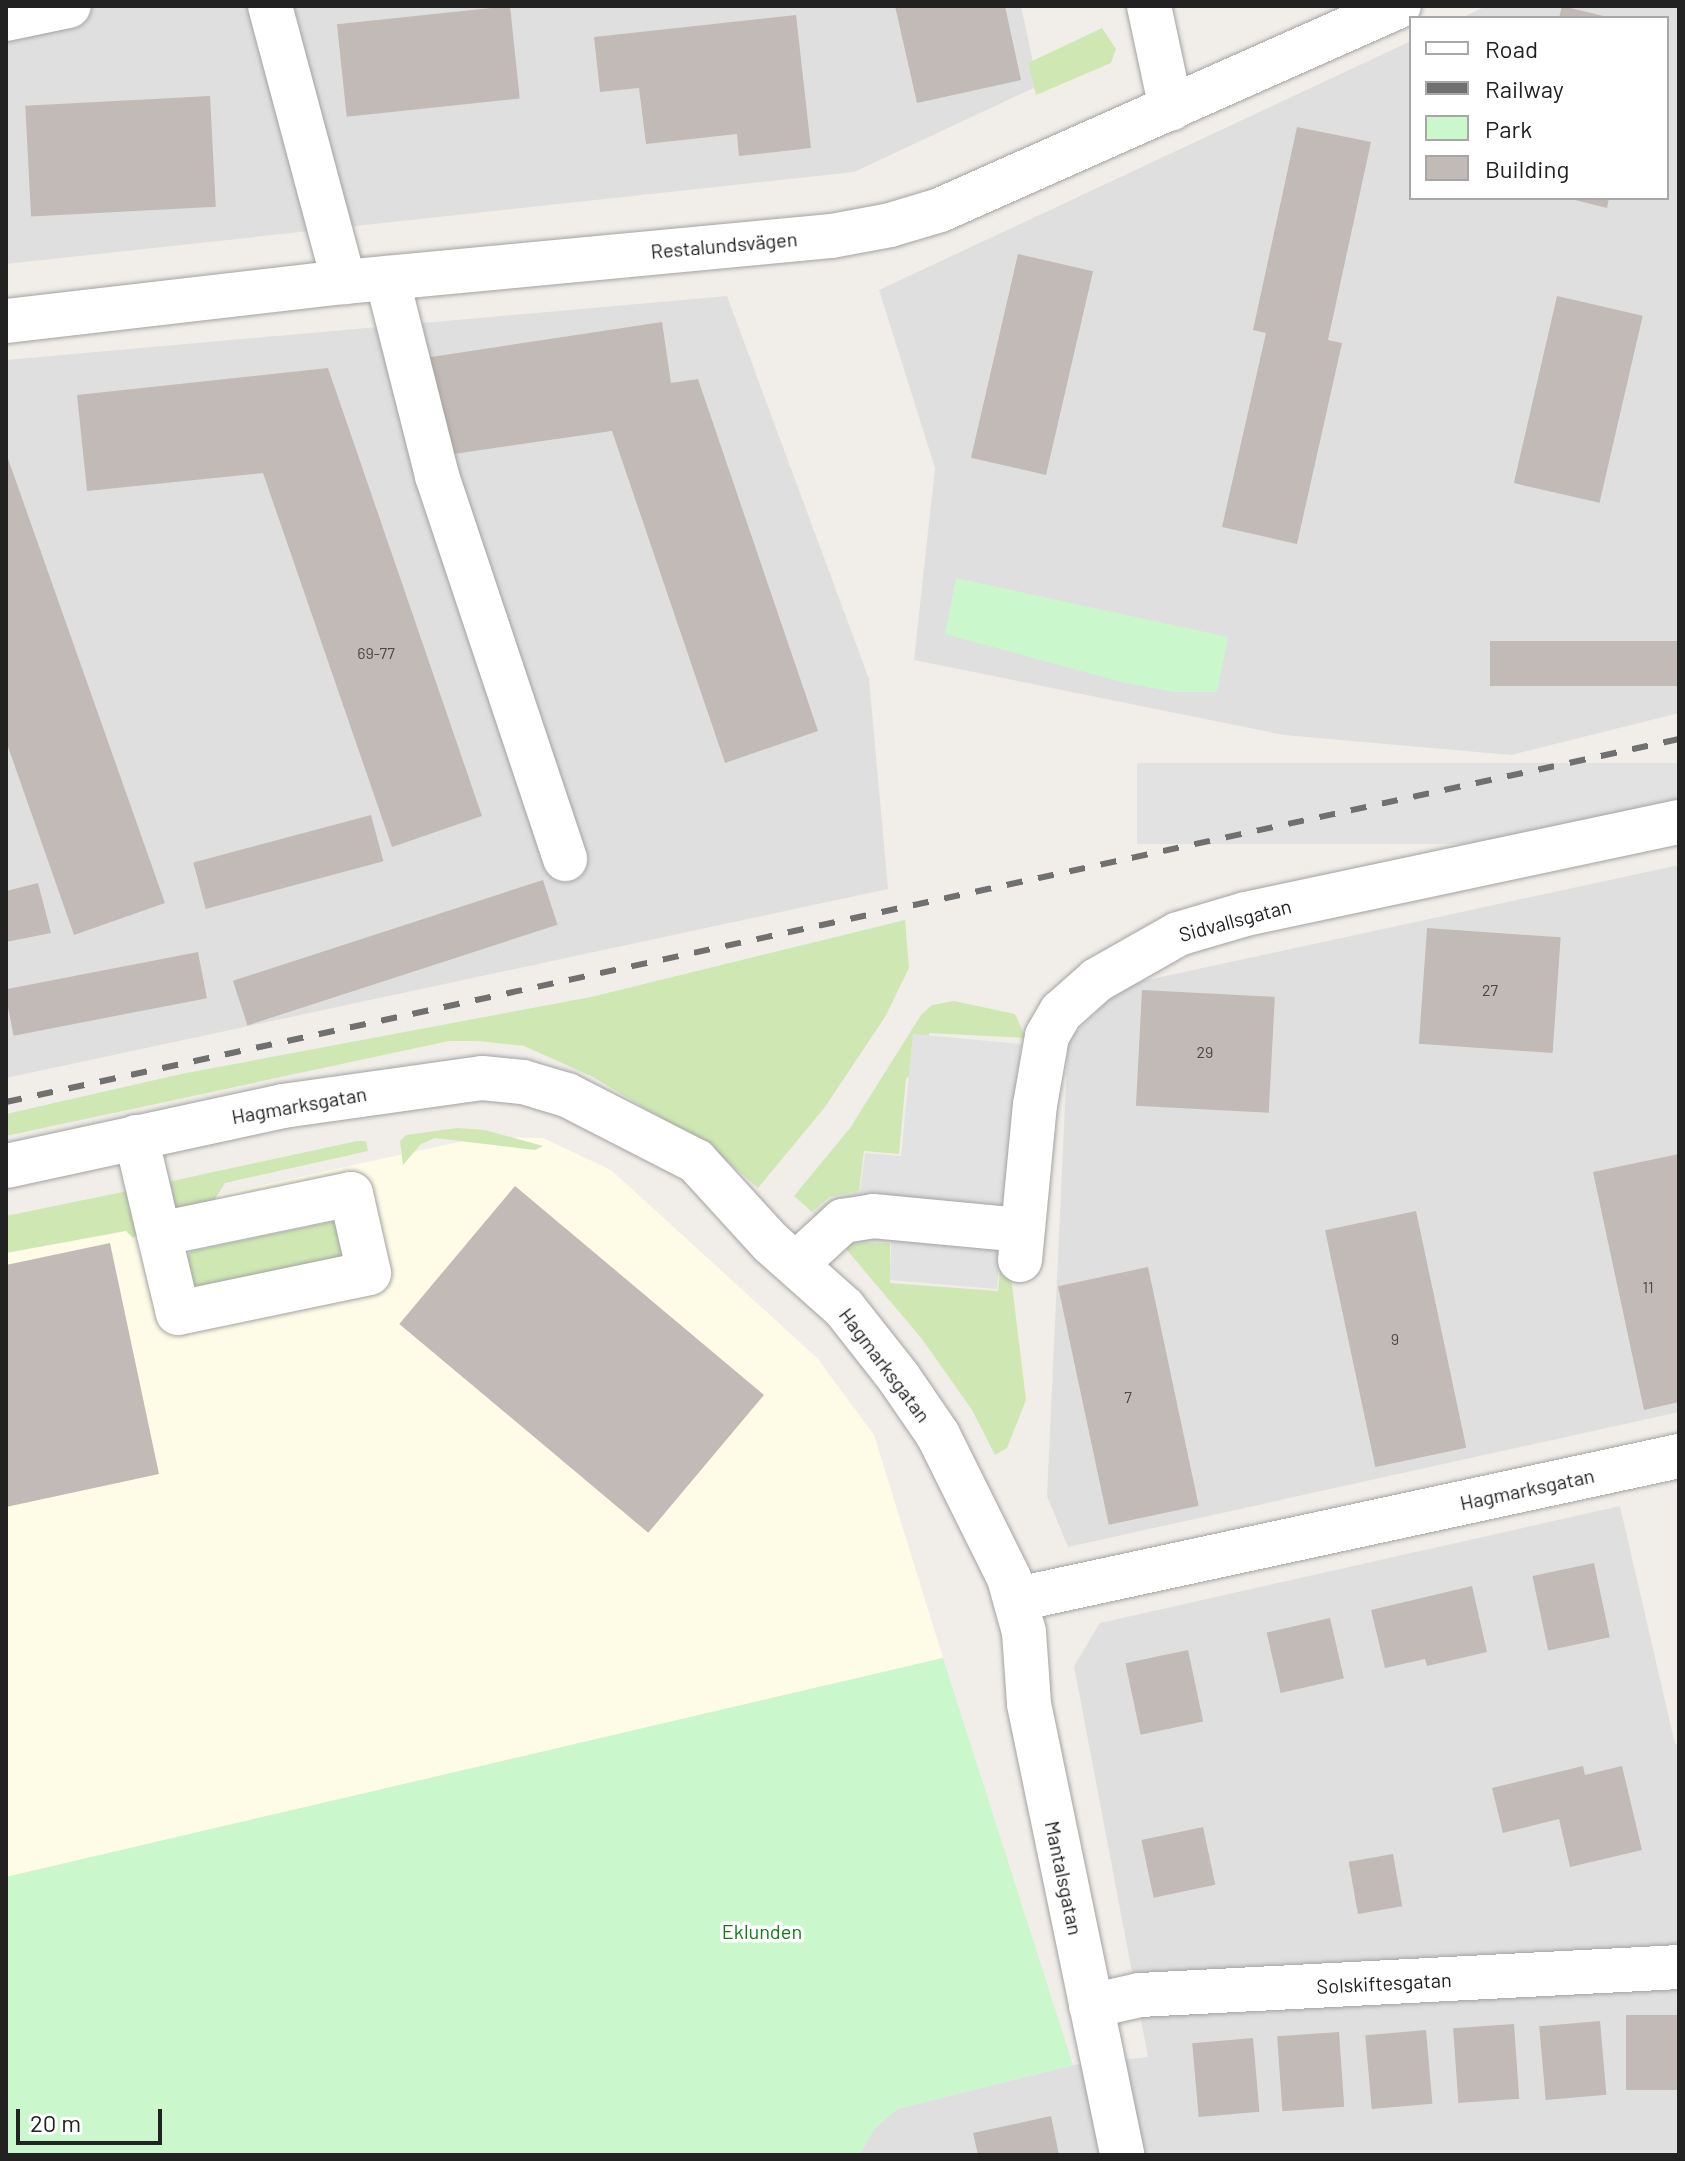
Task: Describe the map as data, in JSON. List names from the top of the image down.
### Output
{
  "streets": {
    "street": [
      "Restalundsvägen",
      "Sidvallsgatan",
      "Hagmarksgatan",
      "Mantalsgatan",
      "Solskiftesgatan"
    ]
  },
  "crossings": [
    ["Sidvallsgatan", "Hagmarksgatan"],
    ["Hagmarksgatan", "Mantalsgatan"],
    ["Mantalsgatan", "Solskiftesgatan"]
  ],
  "parks": ["Eklunden"],
  "house_numbers": [
    "69-77",
    "27",
    "29",
    "11",
    "9",
    "7"
  ],
  "legend": [
    "Road",
    "Railway",
    "Park",
    "Building"
  ],
  "scale_bar": "20 m"
}
